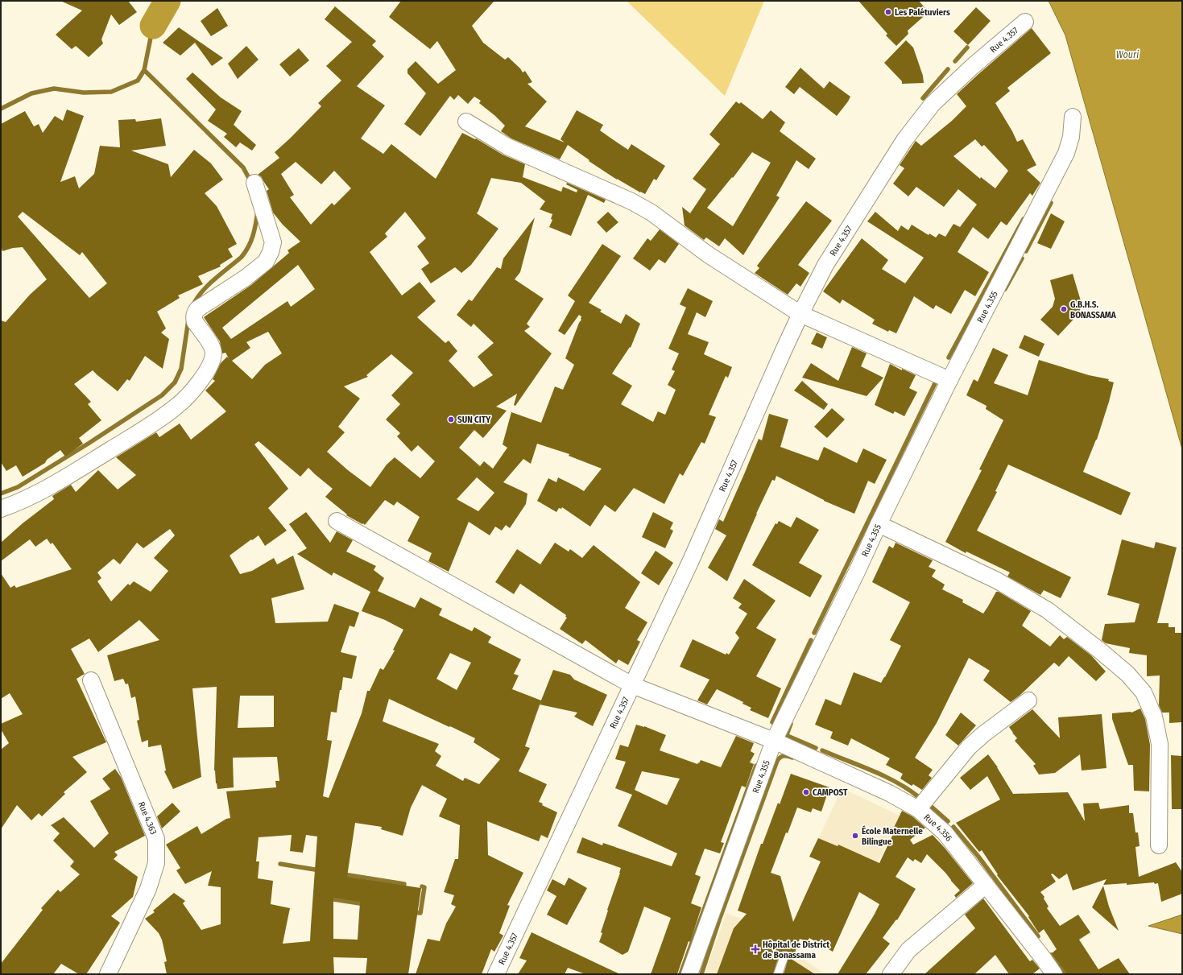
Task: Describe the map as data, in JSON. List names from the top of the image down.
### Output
{
  "streets": {
    "street": [
      "Rue 4.357",
      "Rue 4.355",
      "Rue 4.363",
      "Rue 4.356"
    ]
  },
  "crossings": [
    ["Rue 4.357", "Rue 4.356"],
    ["Rue 4.355", "Rue 4.356"]
  ],
  "water": ["Wouri"],
  "places": {
    "other": [
      "Les Palétuviers",
      "G.B.H.S. BONASSAMA",
      "SUN CITY",
      "CAMPOST",
      "École Maternelle Bilingue"
    ],
    "health": ["Hôpital de District de Bonassama"]
  }
}
